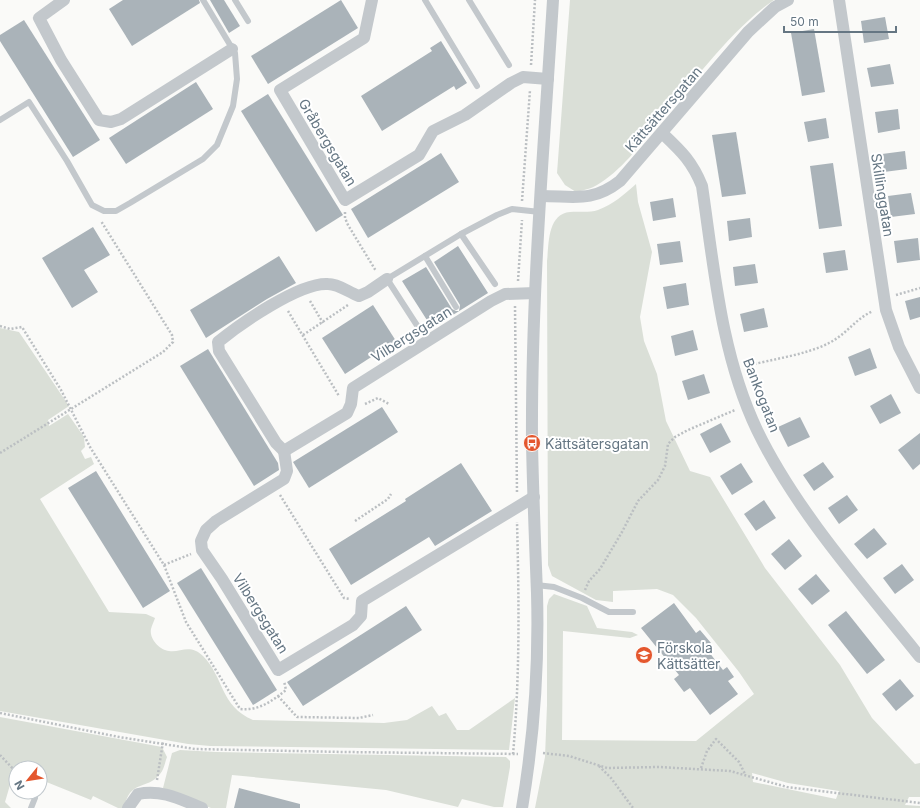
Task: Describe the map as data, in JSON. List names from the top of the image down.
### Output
{
  "streets": {
    "street": [
      "Kättsättersgatan",
      "Gråbergsgatan",
      "Skillinggatan",
      "Vilbergsgatan",
      "Bankogatan"
    ]
  },
  "crossings": [
    ["Kättsättersgatan", "Bankogatan"]
  ],
  "places": {
    "bus stop": ["Kättsätersgatan"],
    "school or university": ["Förskola Kättsätter"]
  },
  "scale_bar": "50 m",
  "north": "bottom left"
}
